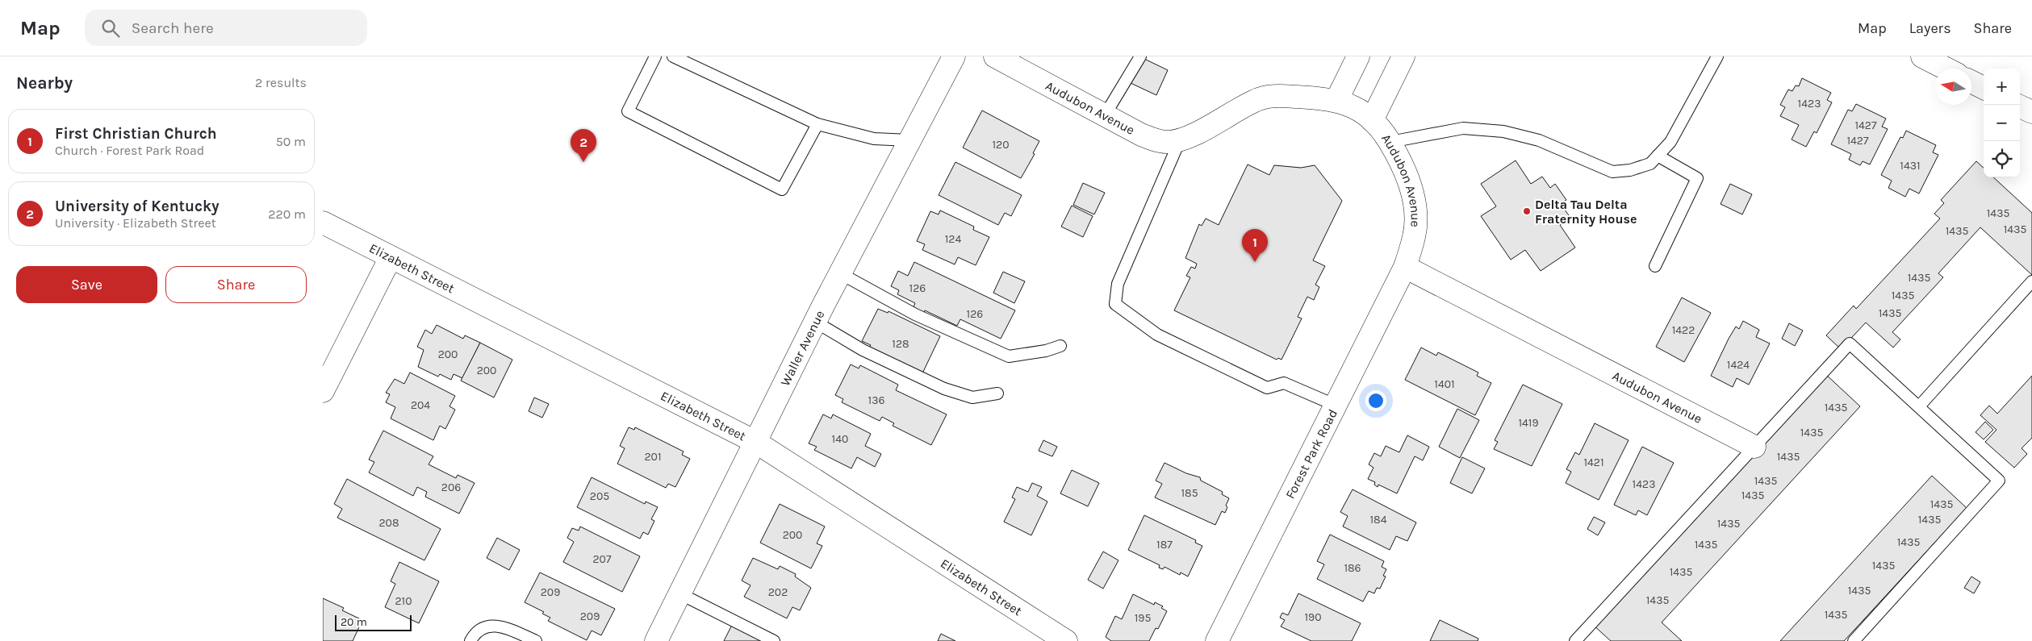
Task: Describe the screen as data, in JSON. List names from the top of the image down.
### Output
{
  "streets": {
    "street": [
      "Audubon Avenue",
      "Elizabeth Street",
      "Waller Avenue",
      "Forest Park Road"
    ]
  },
  "crossings": [
    ["Audubon Avenue", "Forest Park Road"],
    ["Elizabeth Street", "Waller Avenue"]
  ],
  "places": ["Delta Tau Delta Fraternity House"],
  "house_numbers": [
    "1423",
    "1427",
    "1427",
    "120",
    "1431",
    "1435",
    "1435",
    "1435",
    "124",
    "1435",
    "126",
    "1435",
    "1435",
    "126",
    "1422",
    "128",
    "200",
    "1424",
    "200",
    "1401",
    "136",
    "204",
    "1435",
    "1419",
    "1435",
    "140",
    "201",
    "1435",
    "1421",
    "1435",
    "1423",
    "206",
    "185",
    "1435",
    "205",
    "1435",
    "184",
    "1435",
    "208",
    "1435",
    "200",
    "1435",
    "187",
    "1435",
    "207",
    "1435",
    "186",
    "1435",
    "1435",
    "209",
    "202",
    "1435",
    "210",
    "1435",
    "209",
    "190",
    "195"
  ],
  "scale_bar": "20 m",
  "north": "left",
  "page": {
    "header": "Map",
    "search": "Search here",
    "nav": ["Map", "Layers", "Share"],
    "heading": ["Nearby", "2 results"],
    "map_buttons": ["+", "−"],
    "list": [
      {
        "mark": "1",
        "name": "First Christian Church",
        "note": "Church · Forest Park Road",
        "value": "50 m"
      },
      {
        "mark": "2",
        "name": "University of Kentucky",
        "note": "University · Elizabeth Street",
        "value": "220 m"
      }
    ],
    "pins": ["2", "1"],
    "buttons": ["Save", "Share"],
    "scale": "20 m"
  }
}
